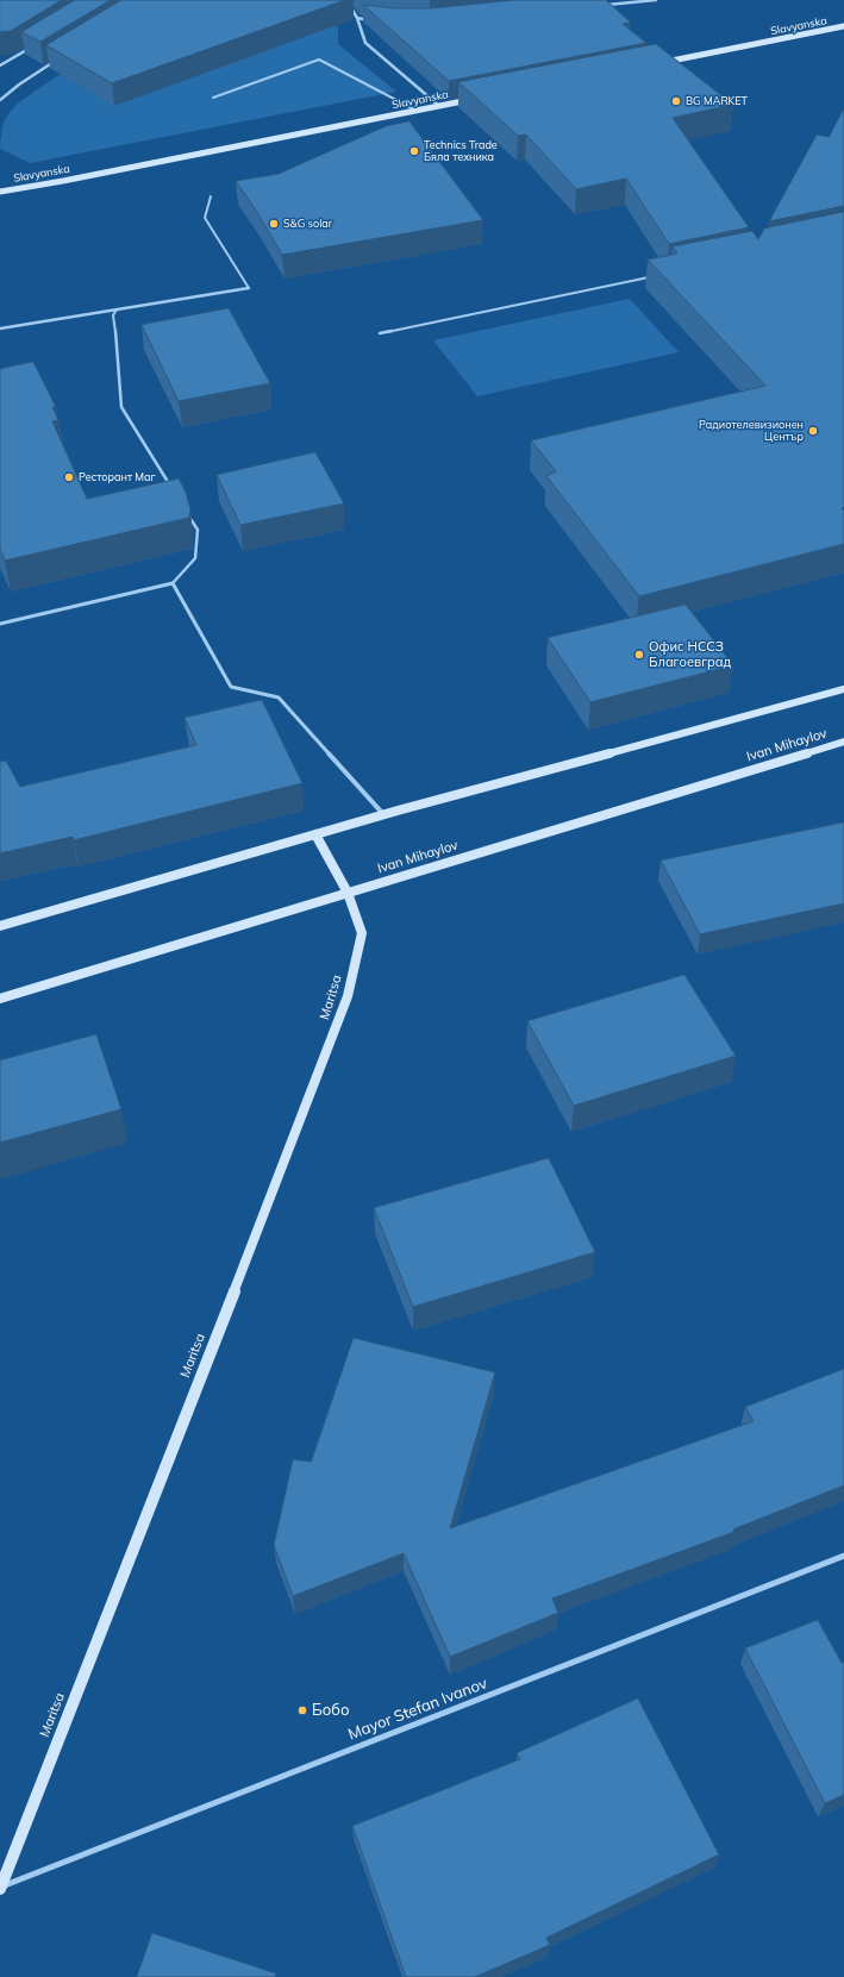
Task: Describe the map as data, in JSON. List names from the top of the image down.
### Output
{
  "streets": {
    "street": [
      "Slavyanska",
      "Ivan Mihaylov",
      "Maritsa",
      "Mayor Stefan Ivanov"
    ]
  },
  "crossings": [
    ["Ivan Mihaylov", "Maritsa"],
    ["Maritsa", "Mayor Stefan Ivanov"]
  ],
  "places": [
    "BG MARKET",
    "Technics Trade Бяла техника",
    "S&G solar",
    "Радиотелевизионен Център",
    "Ресторант Маг",
    "Офис НССЗ Благоевград",
    "Бобо"
  ]
}
